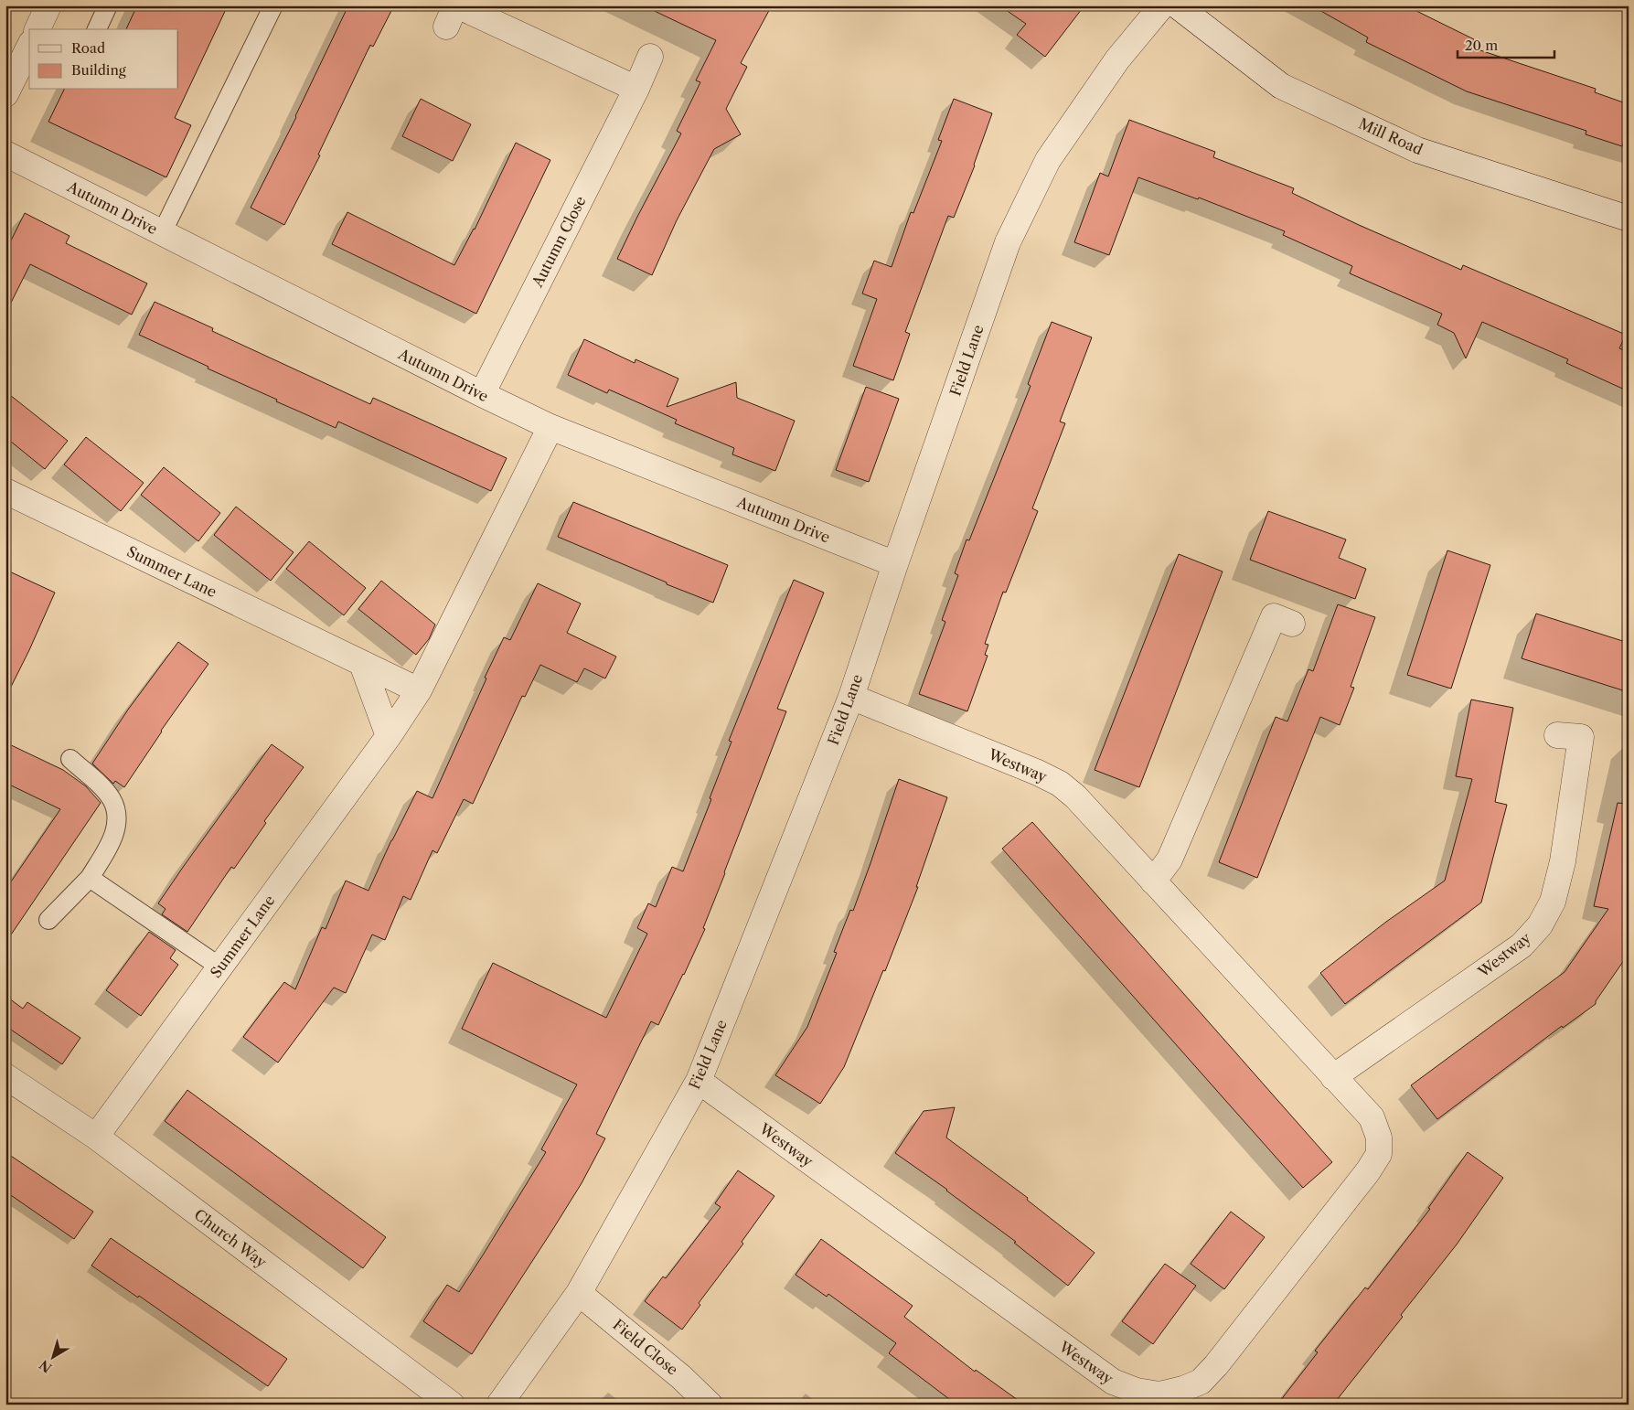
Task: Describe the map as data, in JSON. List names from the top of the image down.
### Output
{
  "streets": {
    "street": [
      "Mill Road",
      "Autumn Drive",
      "Autumn Close",
      "Field Lane",
      "Summer Lane",
      "Westway",
      "Church Way",
      "Field Close"
    ]
  },
  "crossings": [
    ["Autumn Drive", "Autumn Close"],
    ["Autumn Drive", "Field Lane"],
    ["Autumn Drive", "Summer Lane"],
    ["Field Lane", "Westway"],
    ["Field Lane", "Field Close"],
    ["Summer Lane", "Church Way"]
  ],
  "legend": ["Road", "Building"],
  "scale_bar": "20 m",
  "north": "bottom left"
}
